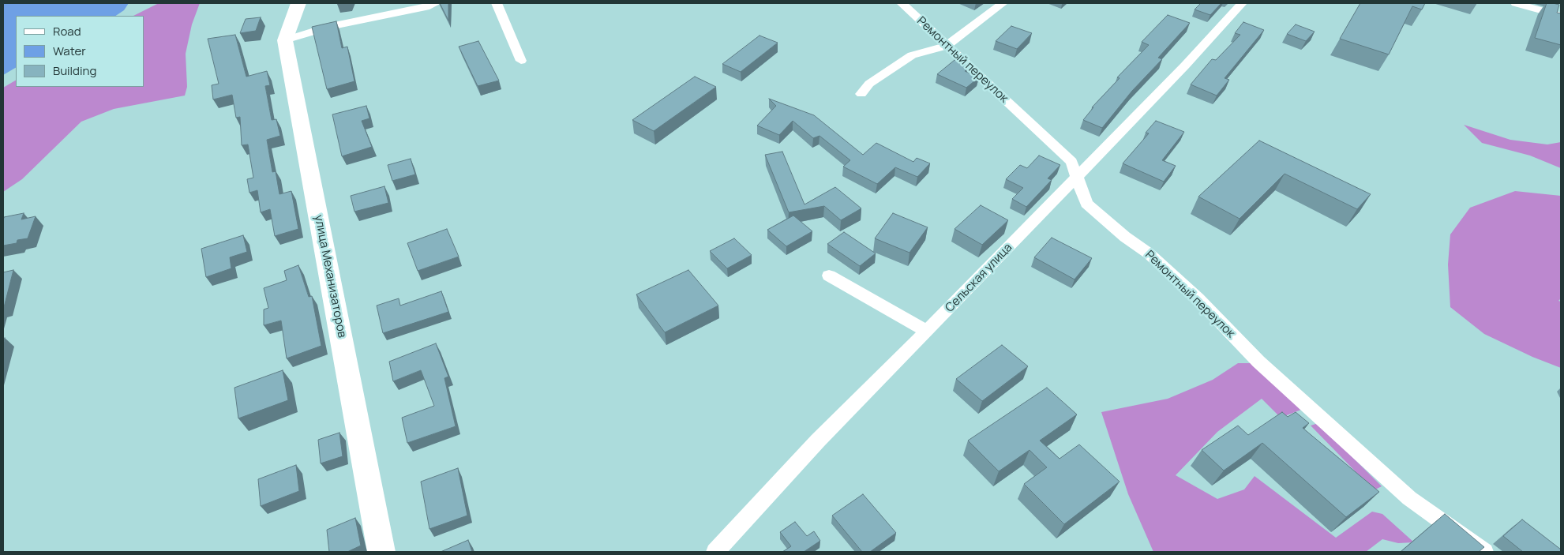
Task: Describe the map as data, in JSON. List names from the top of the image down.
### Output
{
  "streets": {
    "street": ["Ремонтный переулок", "улица Механизаторов", "Сельская улица"]
  },
  "crossings": [
    ["Ремонтный переулок", "Сельская улица"]
  ],
  "legend": ["Road", "Water", "Building"]
}
